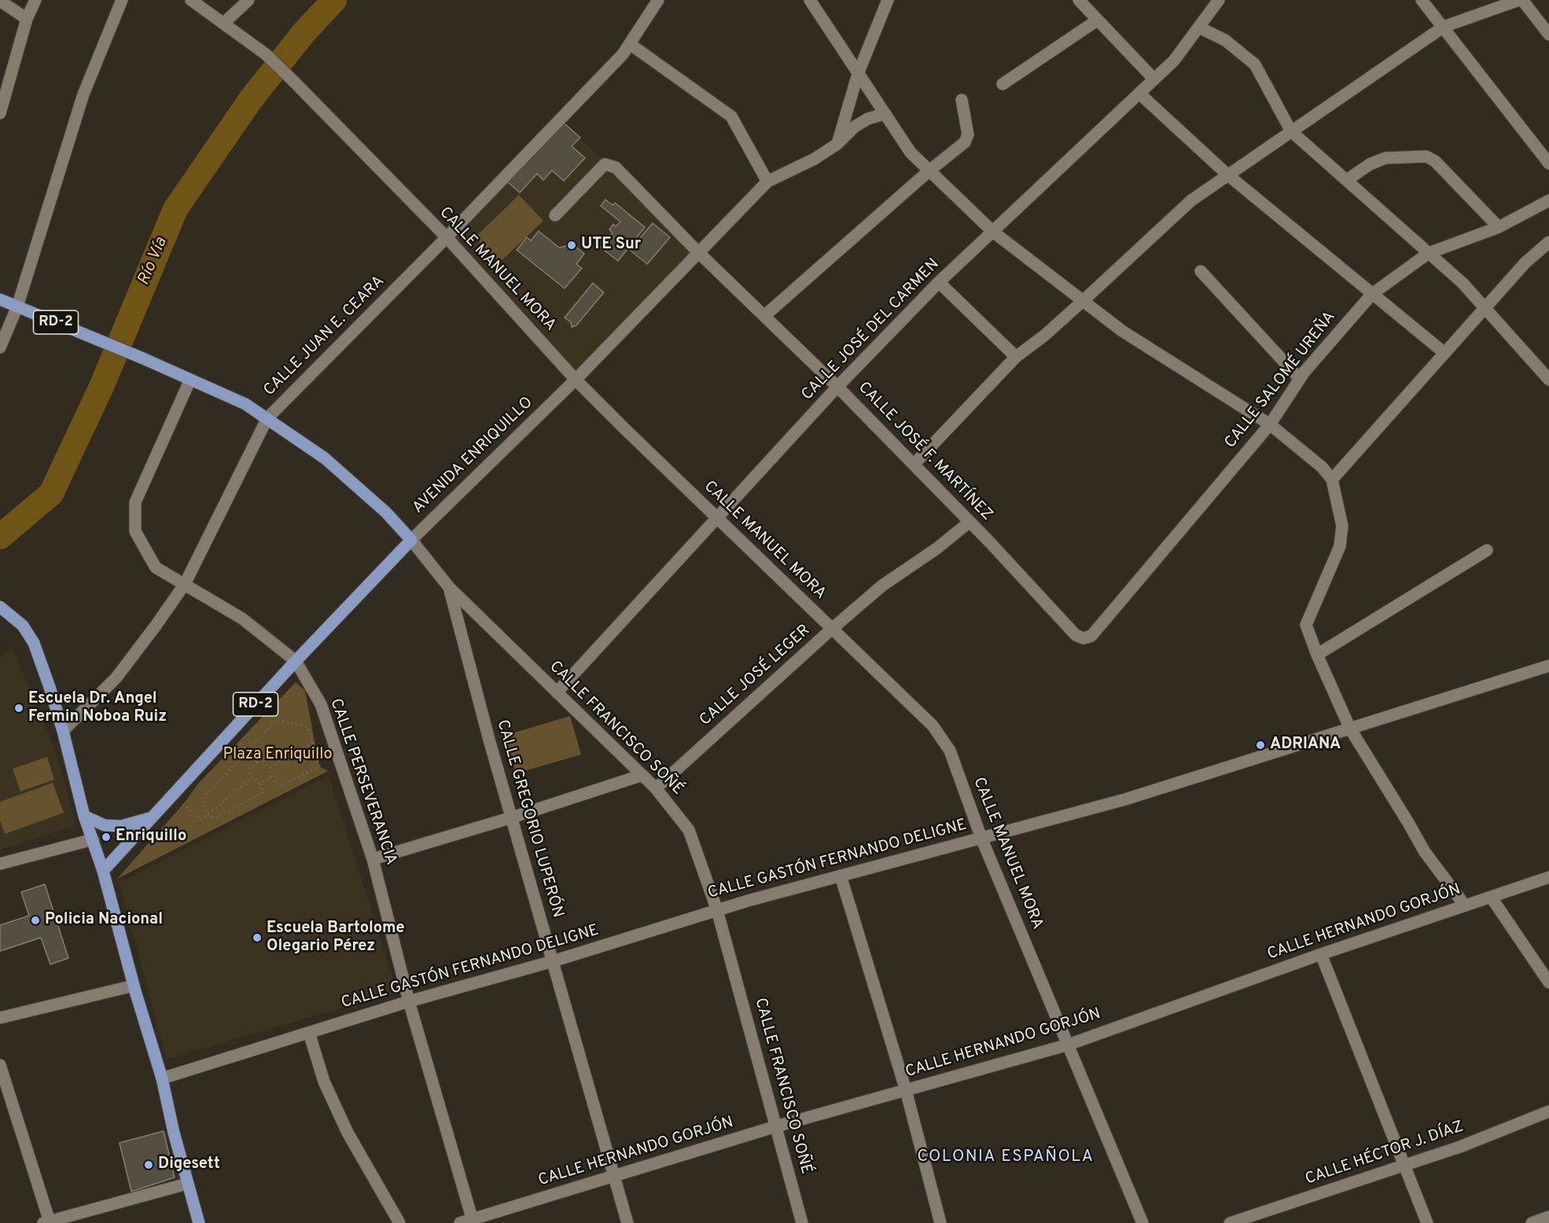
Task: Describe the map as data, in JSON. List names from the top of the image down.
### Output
{
  "streets": {
    "main road": ["RD-2", "AVENIDA ENRIQUILLO"],
    "street": [
      "CALLE MANUEL MORA",
      "CALLE JOSÉ DEL CARMEN",
      "CALLE JUAN E. CEARA",
      "CALLE SALOMÉ UREÑA",
      "CALLE JOSÉ F. MARTÍNEZ",
      "CALLE JOSÉ LEGER",
      "CALLE FRANCISCO SOÑÉ",
      "CALLE PERSEVERANCIA",
      "CALLE GREGORIO LUPERÓN",
      "CALLE GASTÓN FERNANDO DELIGNE",
      "CALLE HERNANDO GORJÓN",
      "CALLE HÉCTOR J. DÍAZ"
    ]
  },
  "crossings": [
    ["CALLE MANUEL MORA", "CALLE JOSÉ DEL CARMEN"],
    ["CALLE MANUEL MORA", "CALLE JUAN E. CEARA"],
    ["CALLE MANUEL MORA", "AVENIDA ENRIQUILLO"],
    ["CALLE MANUEL MORA", "CALLE JOSÉ LEGER"],
    ["CALLE MANUEL MORA", "CALLE GASTÓN FERNANDO DELIGNE"],
    ["CALLE MANUEL MORA", "CALLE HERNANDO GORJÓN"],
    ["RD-2", "CALLE JUAN E. CEARA"],
    ["RD-2", "AVENIDA ENRIQUILLO"],
    ["RD-2", "CALLE FRANCISCO SOÑÉ"],
    ["RD-2", "CALLE PERSEVERANCIA"],
    ["CALLE JOSÉ DEL CARMEN", "CALLE JOSÉ F. MARTÍNEZ"],
    ["CALLE JOSÉ DEL CARMEN", "CALLE FRANCISCO SOÑÉ"],
    ["CALLE JUAN E. CEARA", "CALLE PERSEVERANCIA"],
    ["CALLE SALOMÉ UREÑA", "CALLE JOSÉ F. MARTÍNEZ"],
    ["CALLE JOSÉ F. MARTÍNEZ", "AVENIDA ENRIQUILLO"],
    ["CALLE JOSÉ F. MARTÍNEZ", "CALLE JOSÉ LEGER"],
    ["AVENIDA ENRIQUILLO", "CALLE FRANCISCO SOÑÉ"],
    ["AVENIDA ENRIQUILLO", "CALLE PERSEVERANCIA"],
    ["CALLE JOSÉ LEGER", "CALLE FRANCISCO SOÑÉ"],
    ["CALLE FRANCISCO SOÑÉ", "CALLE GREGORIO LUPERÓN"],
    ["CALLE FRANCISCO SOÑÉ", "CALLE GASTÓN FERNANDO DELIGNE"],
    ["CALLE FRANCISCO SOÑÉ", "CALLE HERNANDO GORJÓN"],
    ["CALLE PERSEVERANCIA", "CALLE GASTÓN FERNANDO DELIGNE"],
    ["CALLE PERSEVERANCIA", "CALLE HERNANDO GORJÓN"],
    ["CALLE GREGORIO LUPERÓN", "CALLE GASTÓN FERNANDO DELIGNE"],
    ["CALLE GREGORIO LUPERÓN", "CALLE HERNANDO GORJÓN"]
  ],
  "districts": ["COLONIA ESPAÑOLA"],
  "water": ["Río Vía"],
  "parks": ["Plaza Enriquillo"],
  "places": [
    "UTE Sur",
    "Escuela Dr. Angel Fermin Noboa Ruiz",
    "ADRIANA",
    "Enriquillo",
    "Policia Nacional",
    "Escuela Bartolome Olegario Pérez",
    "Digesett"
  ]
}
